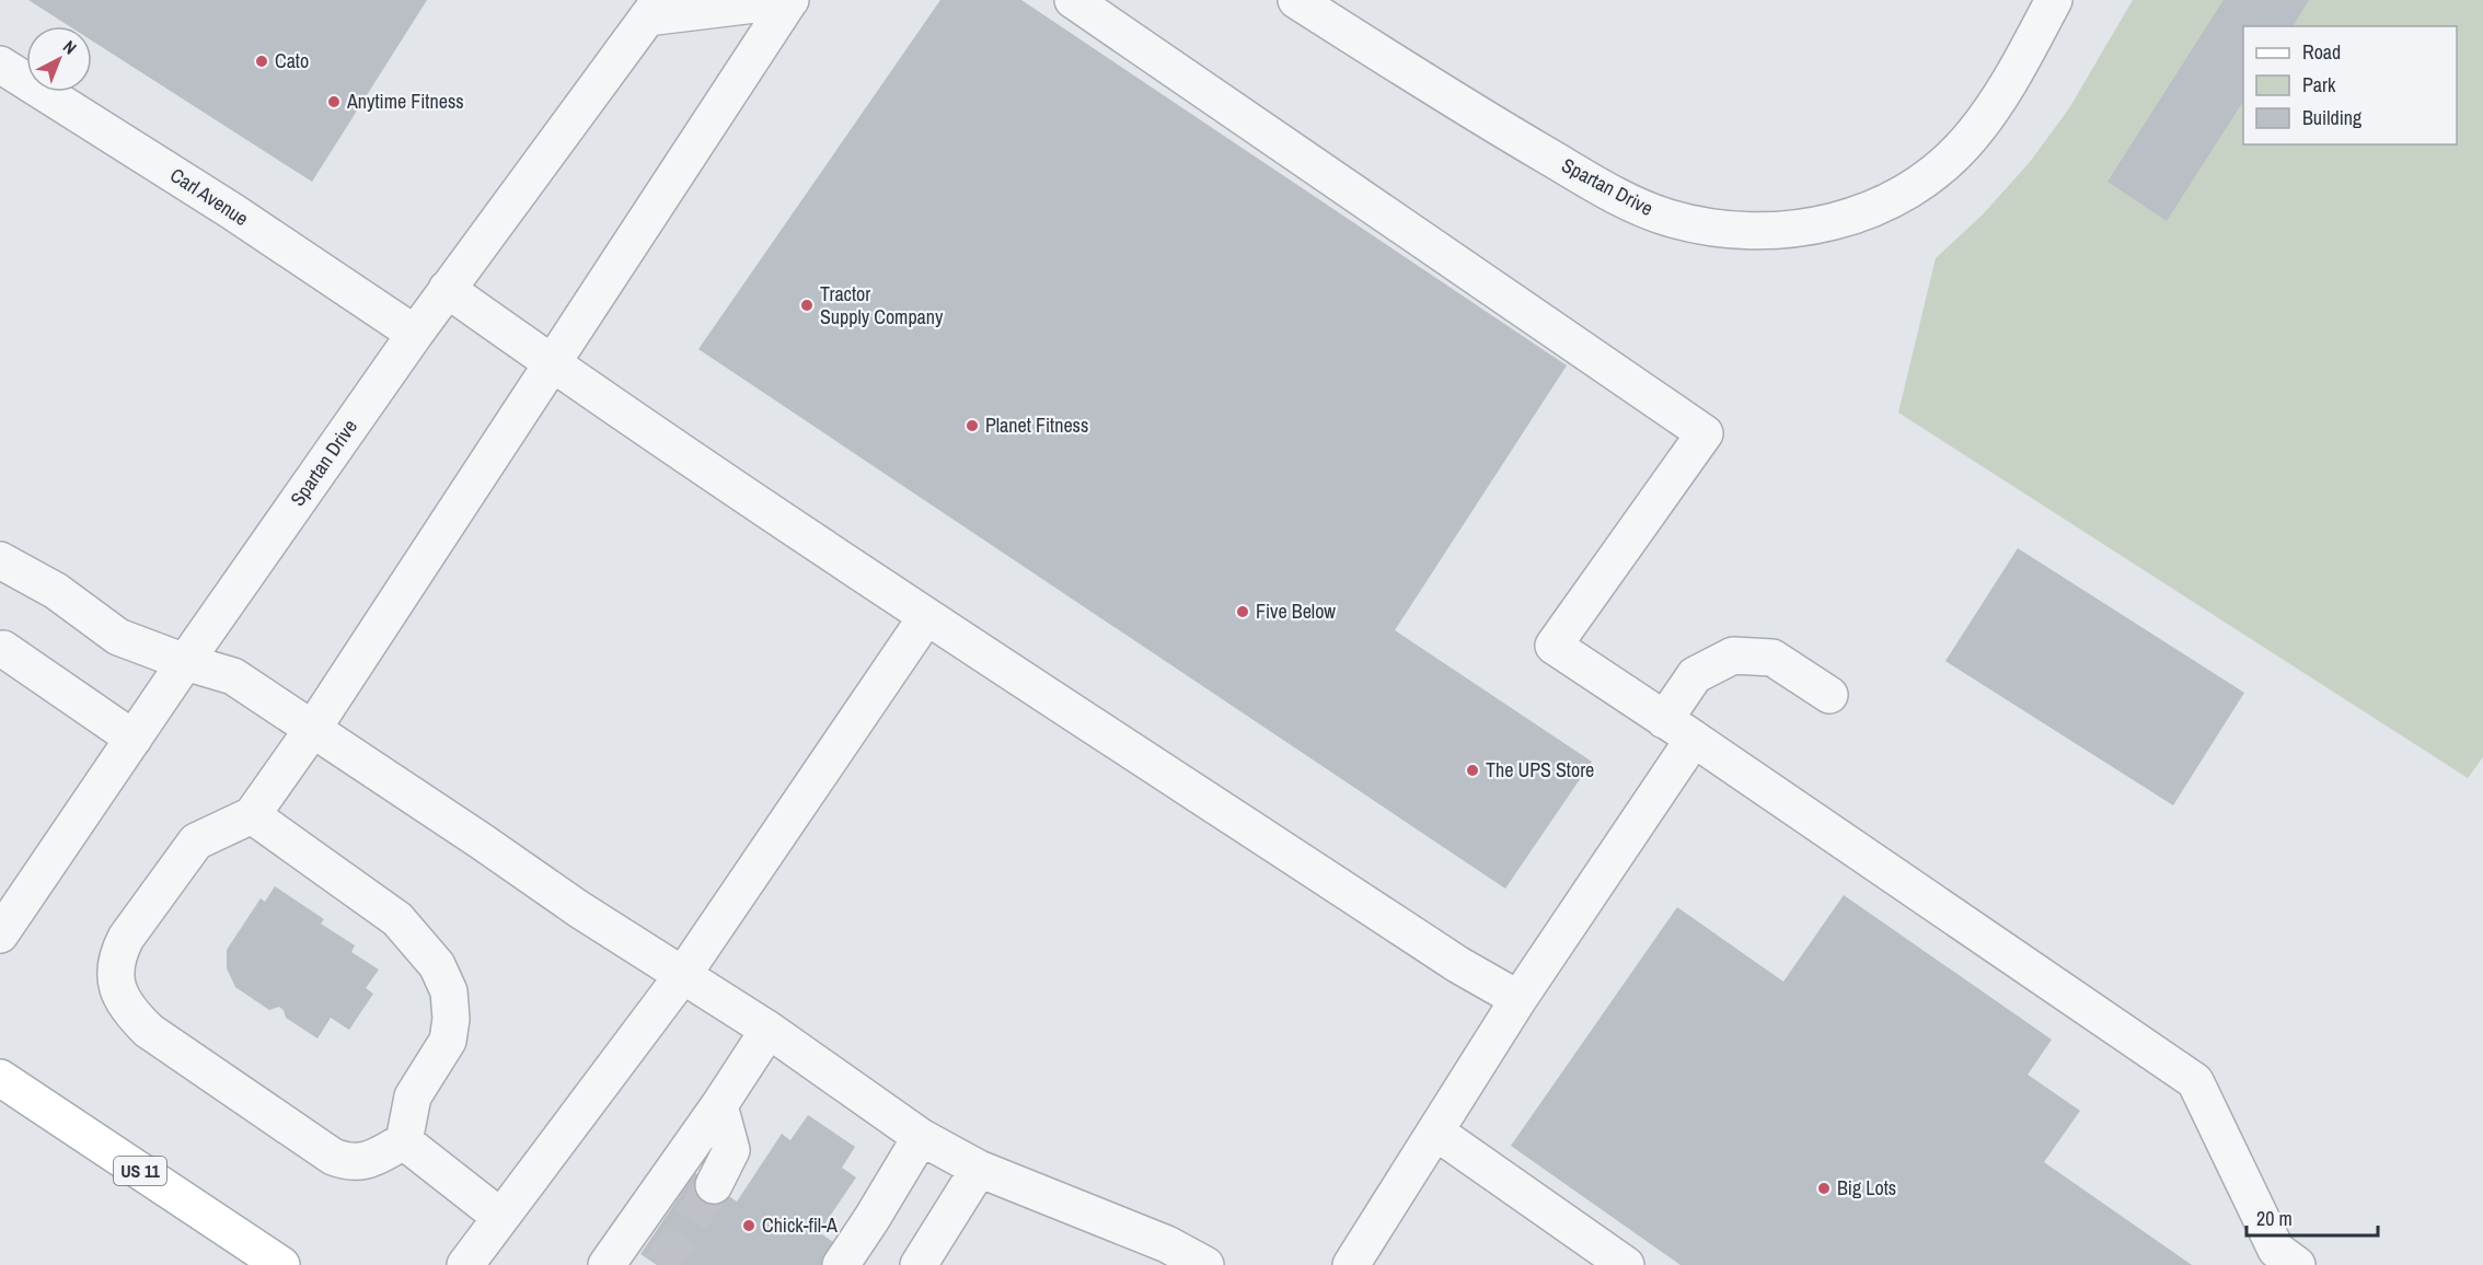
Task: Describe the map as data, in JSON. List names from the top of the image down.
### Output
{
  "streets": {
    "main road": ["US 11"],
    "street": ["Spartan Drive", "Carl Avenue"]
  },
  "crossings": [
    ["Spartan Drive", "Carl Avenue"]
  ],
  "places": [
    "Cato",
    "Anytime Fitness",
    "Tractor Supply Company",
    "Planet Fitness",
    "Five Below",
    "The UPS Store",
    "Big Lots",
    "Chick-fil-A"
  ],
  "legend": ["Road", "Park", "Building"],
  "scale_bar": "20 m",
  "north": "top right"
}
